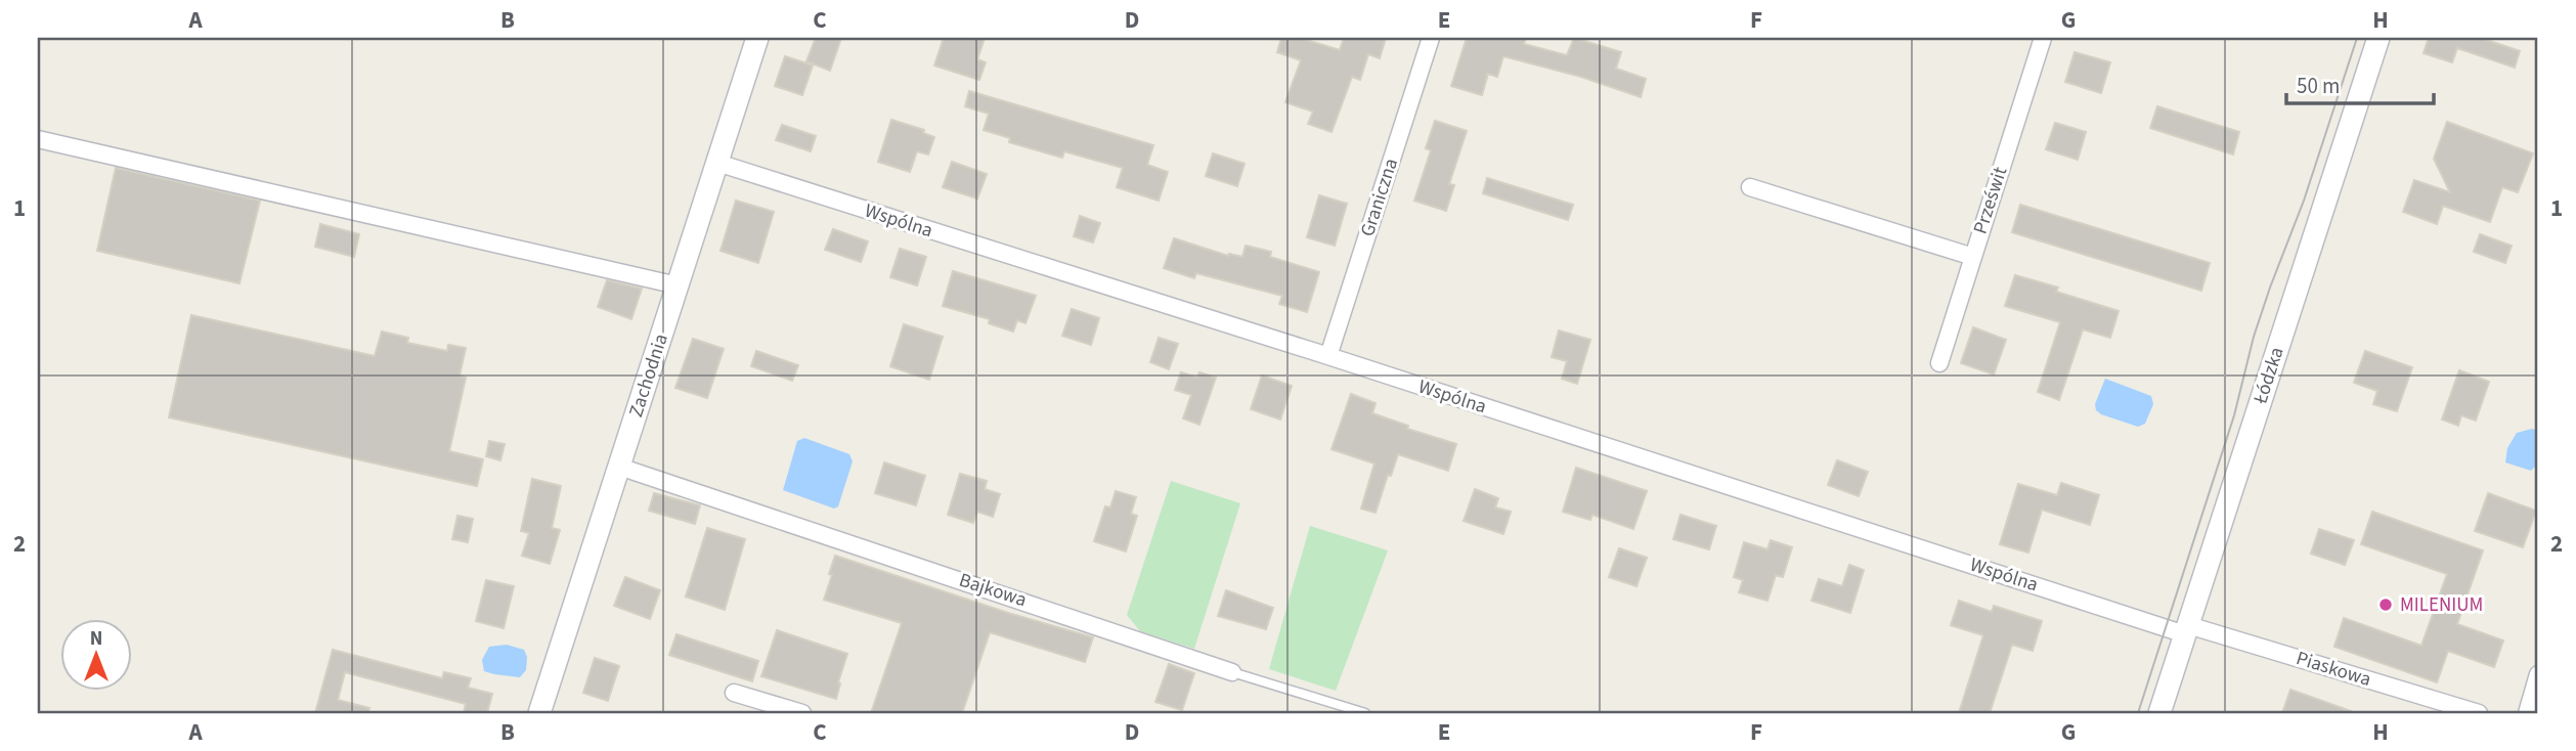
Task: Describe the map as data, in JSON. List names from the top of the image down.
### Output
{
  "streets": {
    "street": [
      "Graniczna",
      "Prześwit",
      "Wspólna",
      "Zachodnia",
      "Łódzka",
      "Bajkowa",
      "Piaskowa"
    ]
  },
  "crossings": [
    ["Graniczna", "Wspólna"],
    ["Wspólna", "Zachodnia"],
    ["Wspólna", "Łódzka"],
    ["Wspólna", "Piaskowa"],
    ["Zachodnia", "Bajkowa"],
    ["Łódzka", "Piaskowa"]
  ],
  "places": ["MILENIUM"],
  "scale_bar": "50 m",
  "north": "top",
  "grid": {
    "columns": [
      "A",
      "B",
      "C",
      "D",
      "E",
      "F",
      "G",
      "H"
    ],
    "rows": ["1", "2"]
  }
}
